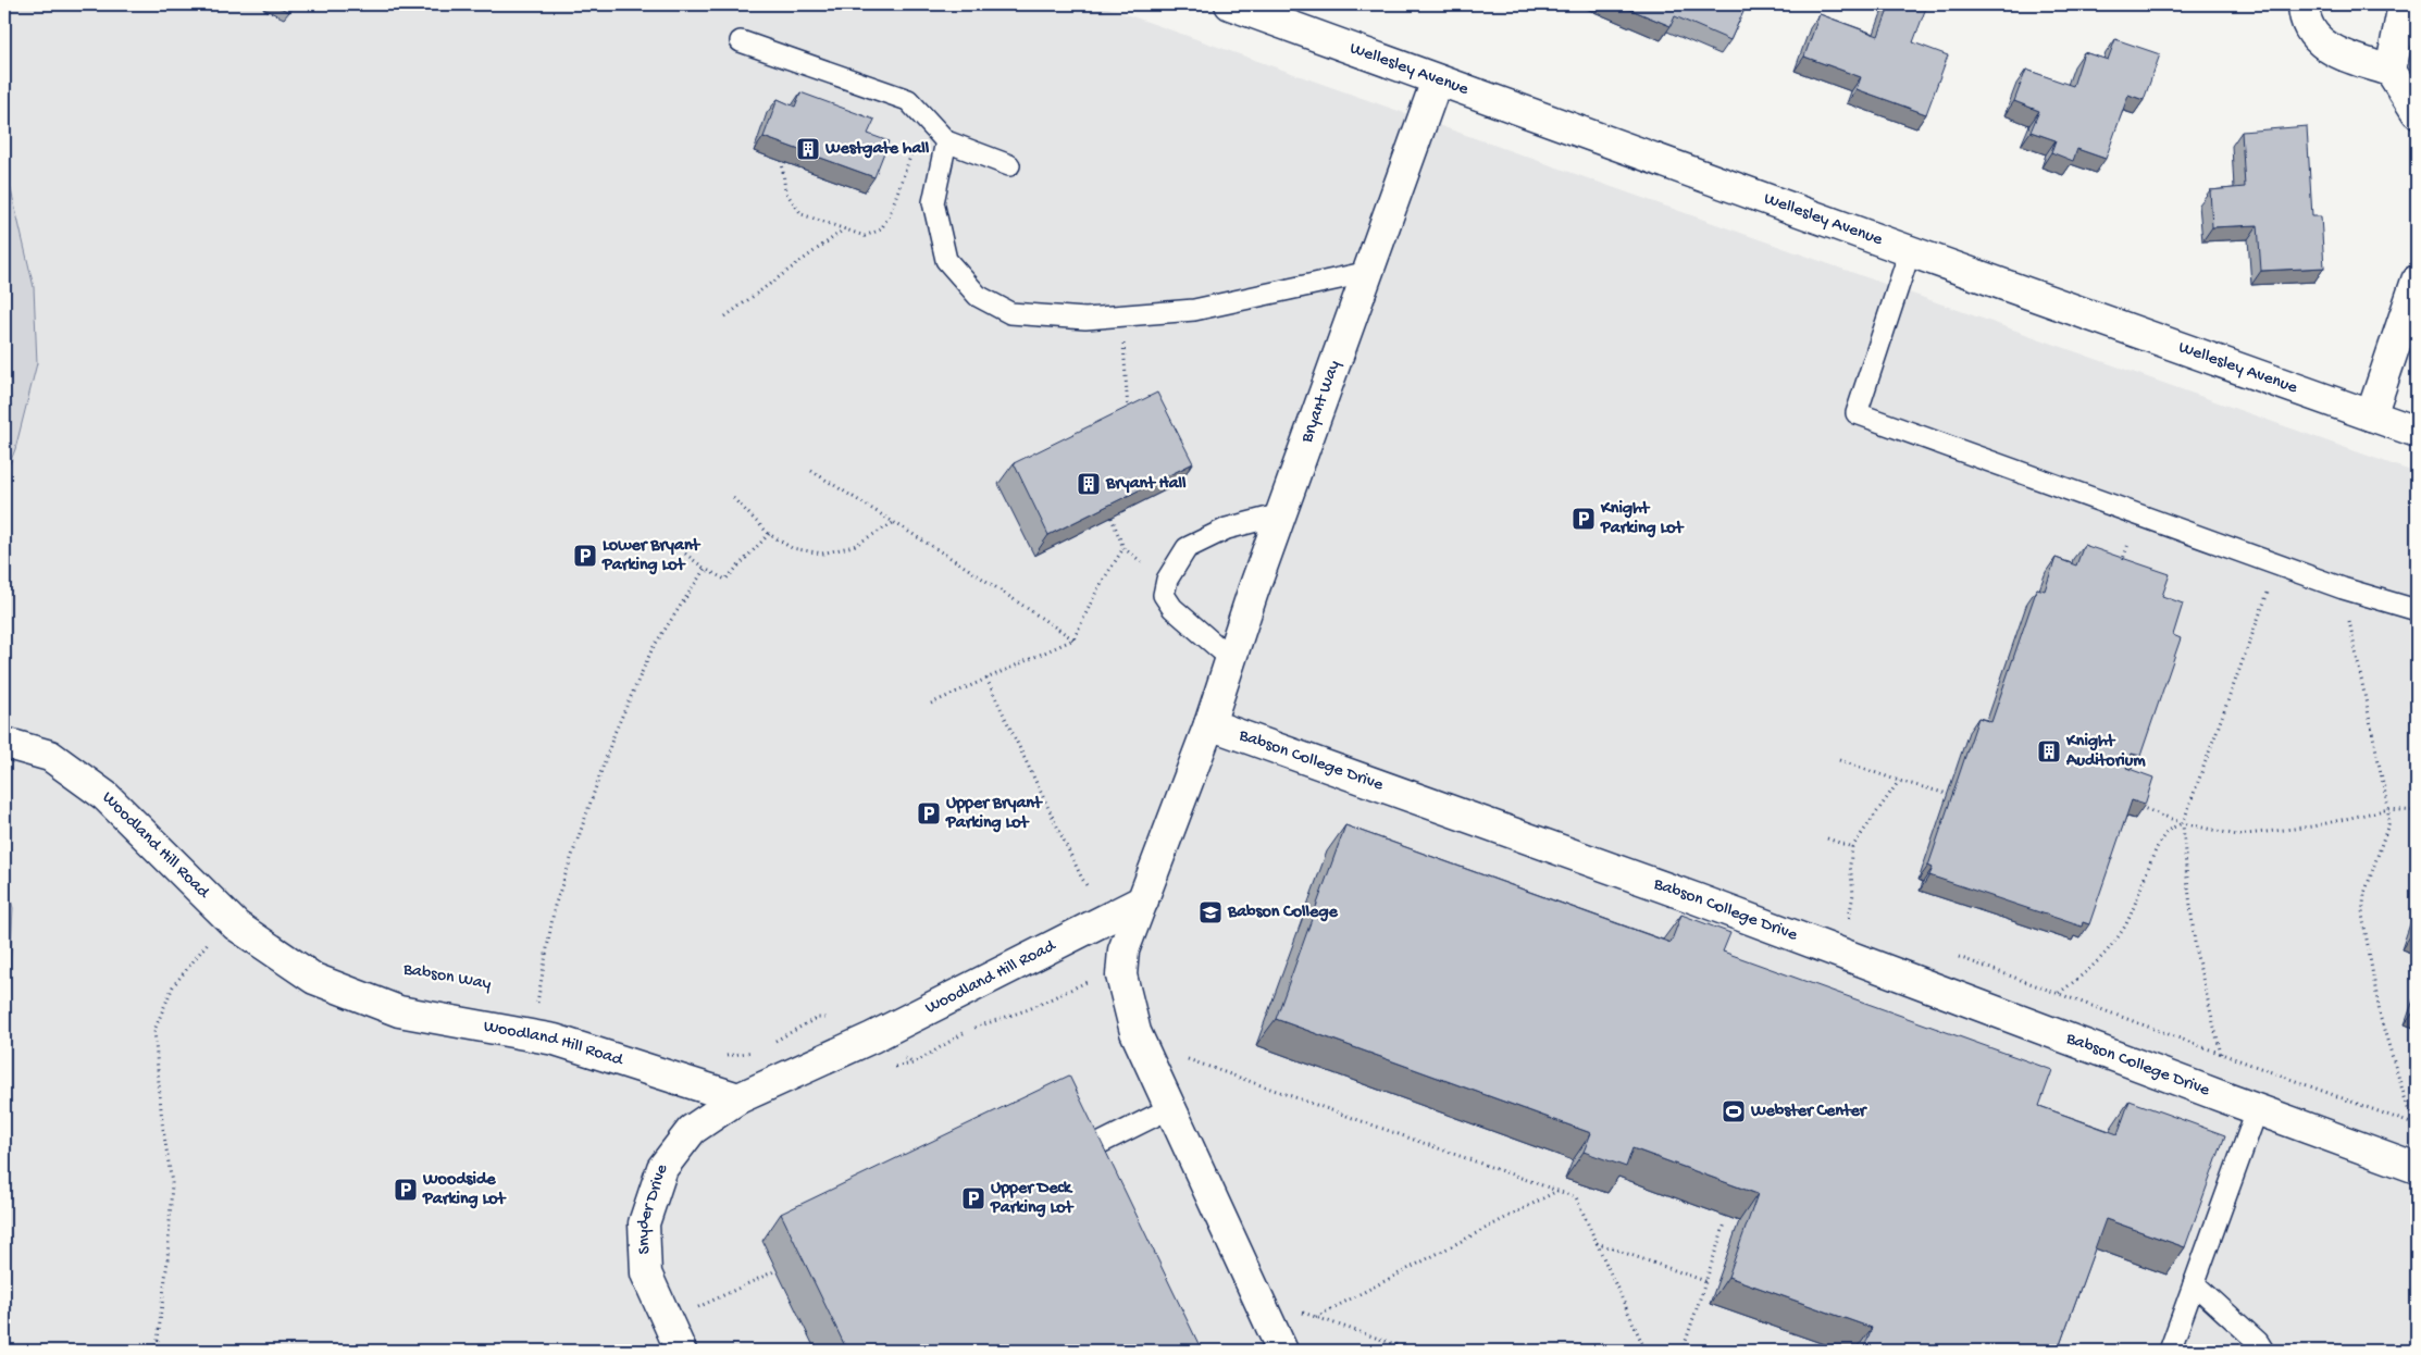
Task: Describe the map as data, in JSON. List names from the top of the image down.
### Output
{
  "streets": {
    "street": [
      "Wellesley Avenue",
      "Bryant Way",
      "Babson College Drive",
      "Woodland Hill Road",
      "Snyder Drive"
    ]
  },
  "crossings": [
    ["Wellesley Avenue", "Bryant Way"],
    ["Bryant Way", "Babson College Drive"],
    ["Woodland Hill Road", "Snyder Drive"]
  ],
  "places": {
    "building": ["Westgate hall", "Bryant Hall", "Knight Auditorium"],
    "parking": [
      "Knight Parking Lot",
      "Lower Bryant Parking Lot",
      "Upper Bryant Parking Lot",
      "Woodside Parking Lot",
      "Upper Deck Parking Lot"
    ],
    "school or university": ["Babson College"],
    "sports": ["Webster Center"]
  }
}
